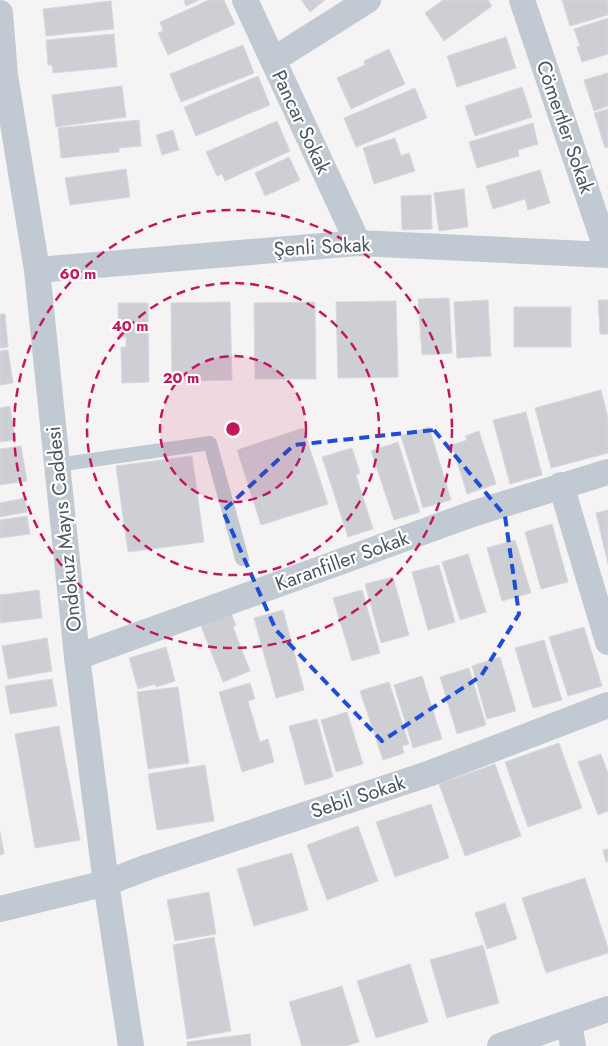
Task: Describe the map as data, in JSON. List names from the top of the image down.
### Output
{
  "streets": {
    "street": [
      "Pancar Sokak",
      "Cömertler Sokak",
      "Şenli Sokak",
      "Ondokuz Mayıs Caddesi",
      "Karanfiller Sokak",
      "Sebil Sokak"
    ]
  },
  "crossings": [
    ["Pancar Sokak", "Şenli Sokak"],
    ["Cömertler Sokak", "Şenli Sokak"],
    ["Şenli Sokak", "Ondokuz Mayıs Caddesi"],
    ["Ondokuz Mayıs Caddesi", "Karanfiller Sokak"],
    ["Ondokuz Mayıs Caddesi", "Sebil Sokak"]
  ],
  "rings": ["60 m", "40 m", "20 m"]
}
